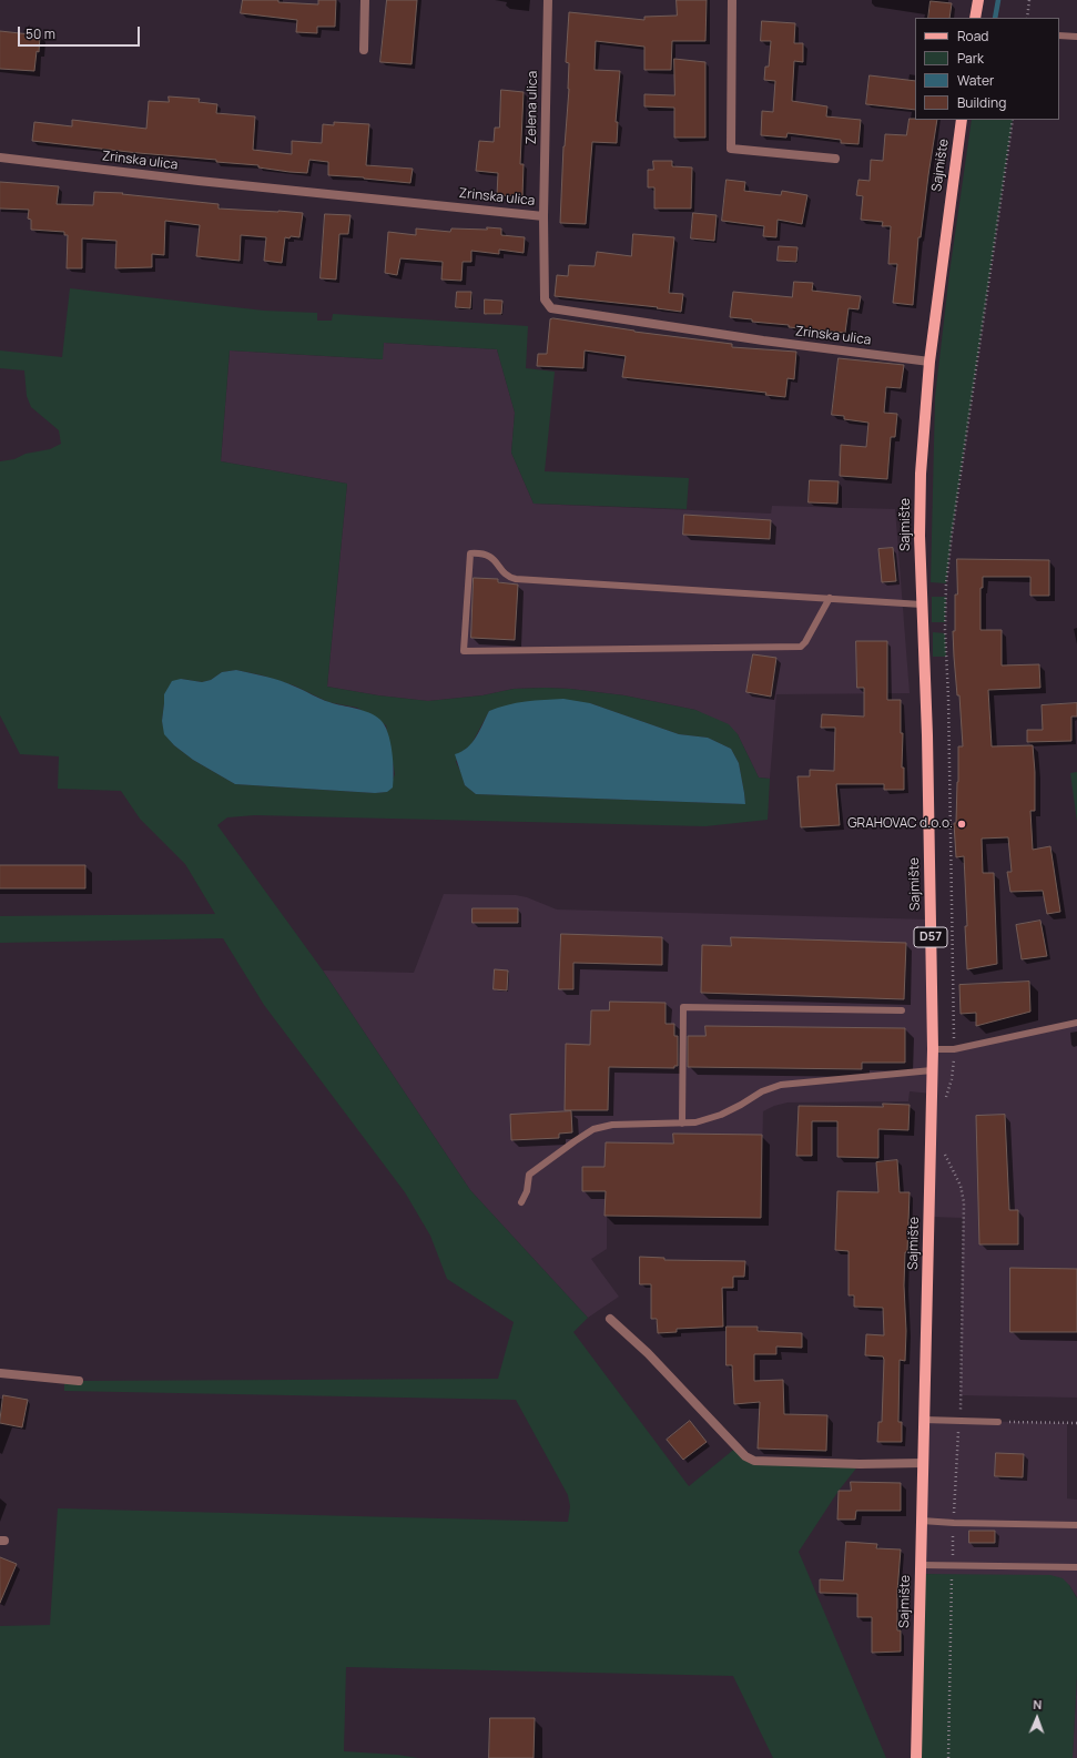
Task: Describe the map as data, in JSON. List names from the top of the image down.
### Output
{
  "streets": {
    "main road": ["Sajmište", "D57"],
    "street": ["Zelena ulica", "Zrinska ulica"]
  },
  "crossings": [
    ["Zelena ulica", "Zrinska ulica"],
    ["Zrinska ulica", "Sajmište"]
  ],
  "places": ["GRAHOVAC d.o.o."],
  "legend": [
    "Road",
    "Park",
    "Water",
    "Building"
  ],
  "scale_bar": "50 m",
  "north": "top"
}
